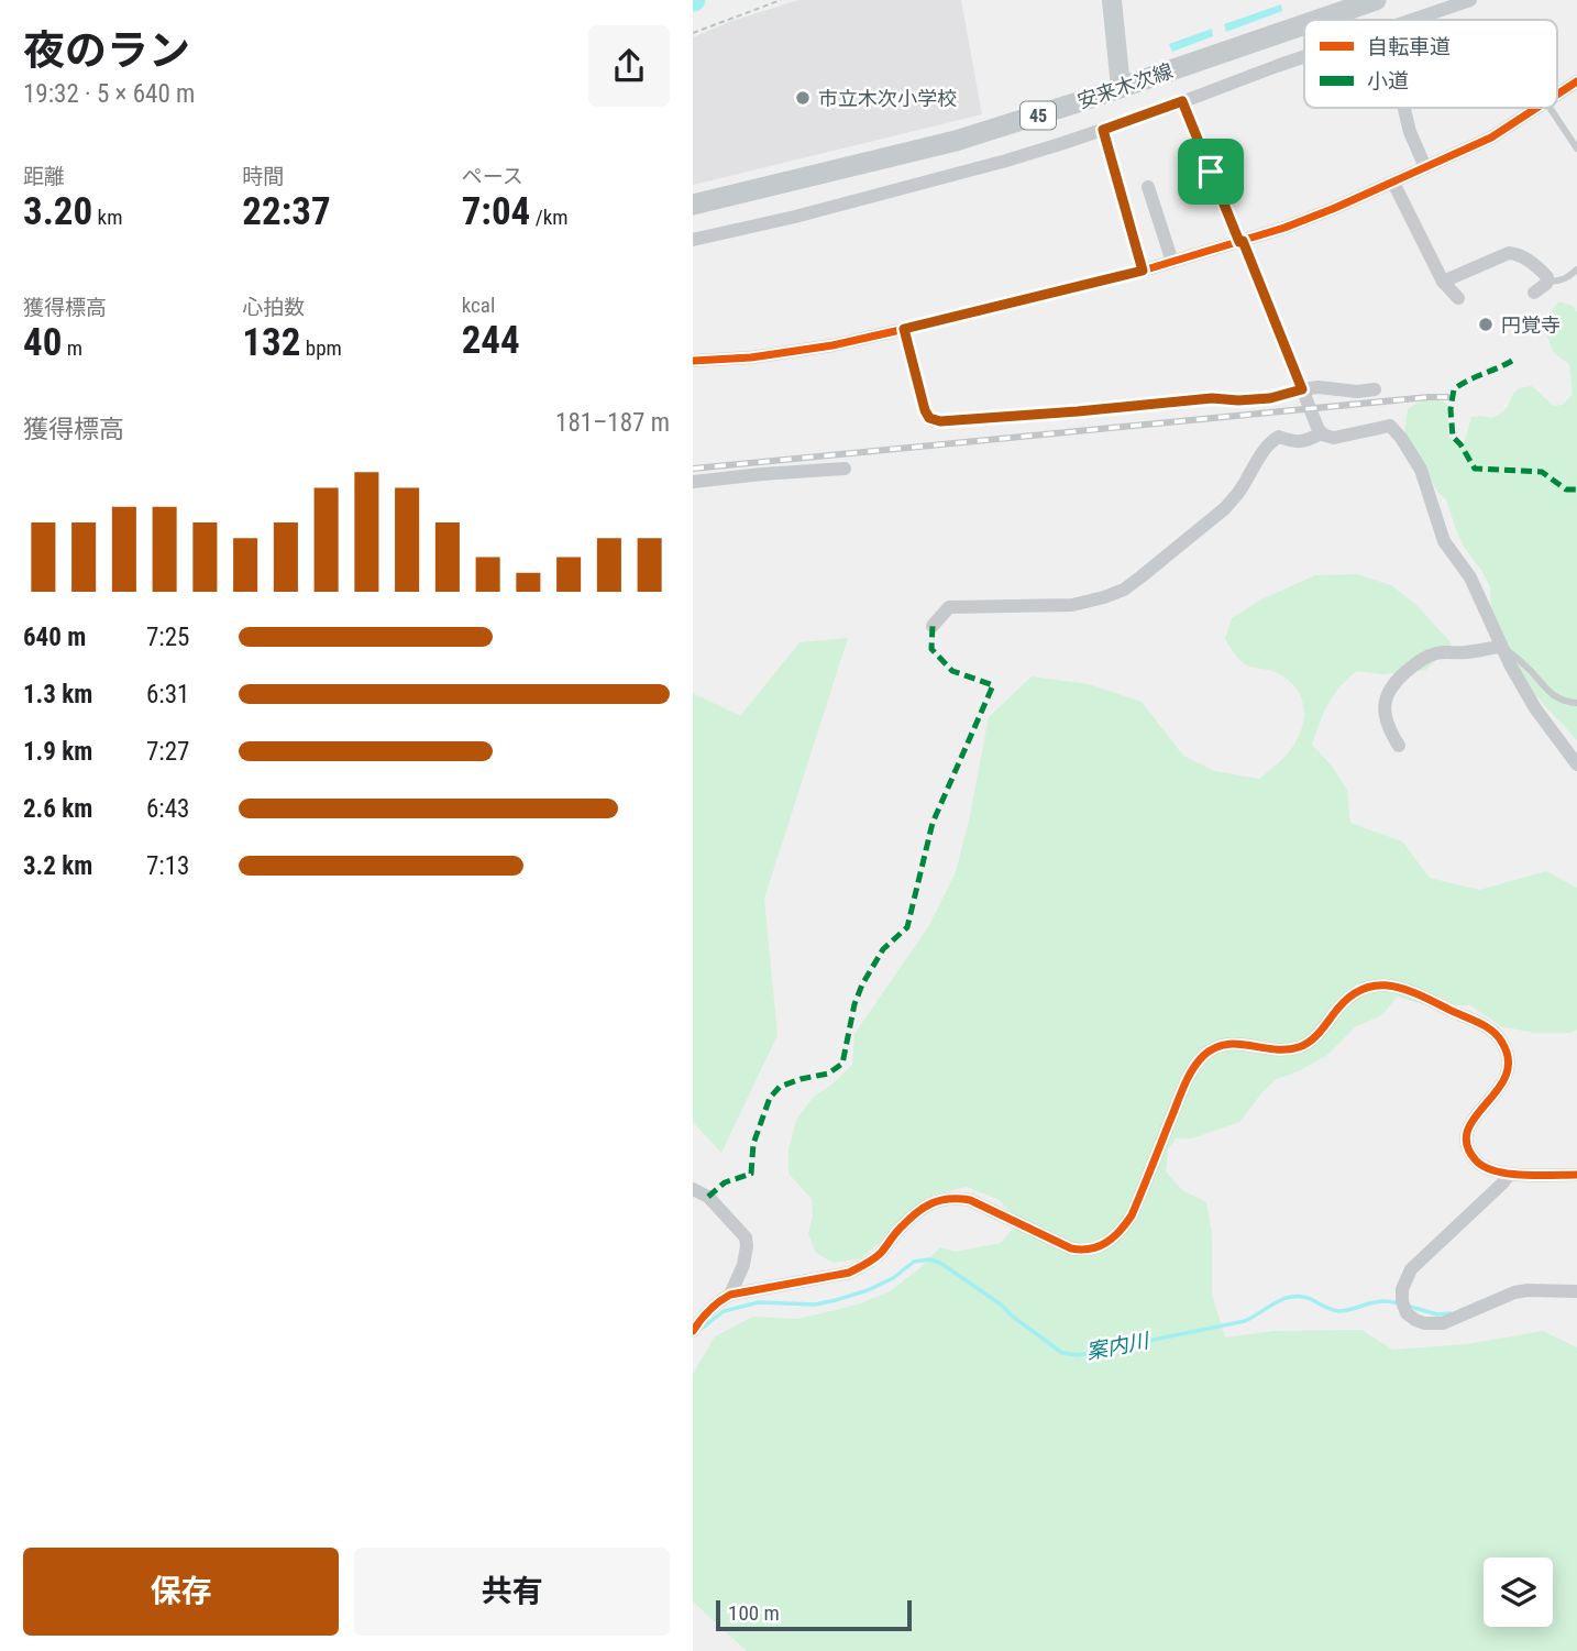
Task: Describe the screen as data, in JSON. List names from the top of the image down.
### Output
{
  "streets": {
    "main road": ["安来木次線", "45"]
  },
  "water": ["案内川"],
  "places": ["市立木次小学校", "円覚寺"],
  "legend": ["自転車道", "小道"],
  "scale_bar": "100 m",
  "page": {
    "heading": ["夜のラン", "19:32 · 5 × 640 m"],
    "stats": [
      ["距離", "3.20 km"],
      ["時間", "22:37"],
      ["ペース", "7:04 /km"],
      ["獲得標高", "40 m"],
      ["心拍数", "132 bpm"],
      ["kcal", "244"]
    ],
    "chart": ["獲得標高", "181–187 m"],
    "list": [
      {
        "name": "640 m",
        "note": "7:25"
      },
      {
        "name": "1.3 km",
        "note": "6:31"
      },
      {
        "name": "1.9 km",
        "note": "7:27"
      },
      {
        "name": "2.6 km",
        "note": "6:43"
      },
      {
        "name": "3.2 km",
        "note": "7:13"
      }
    ],
    "buttons": ["保存", "共有"],
    "scale": "100 m"
  }
}
